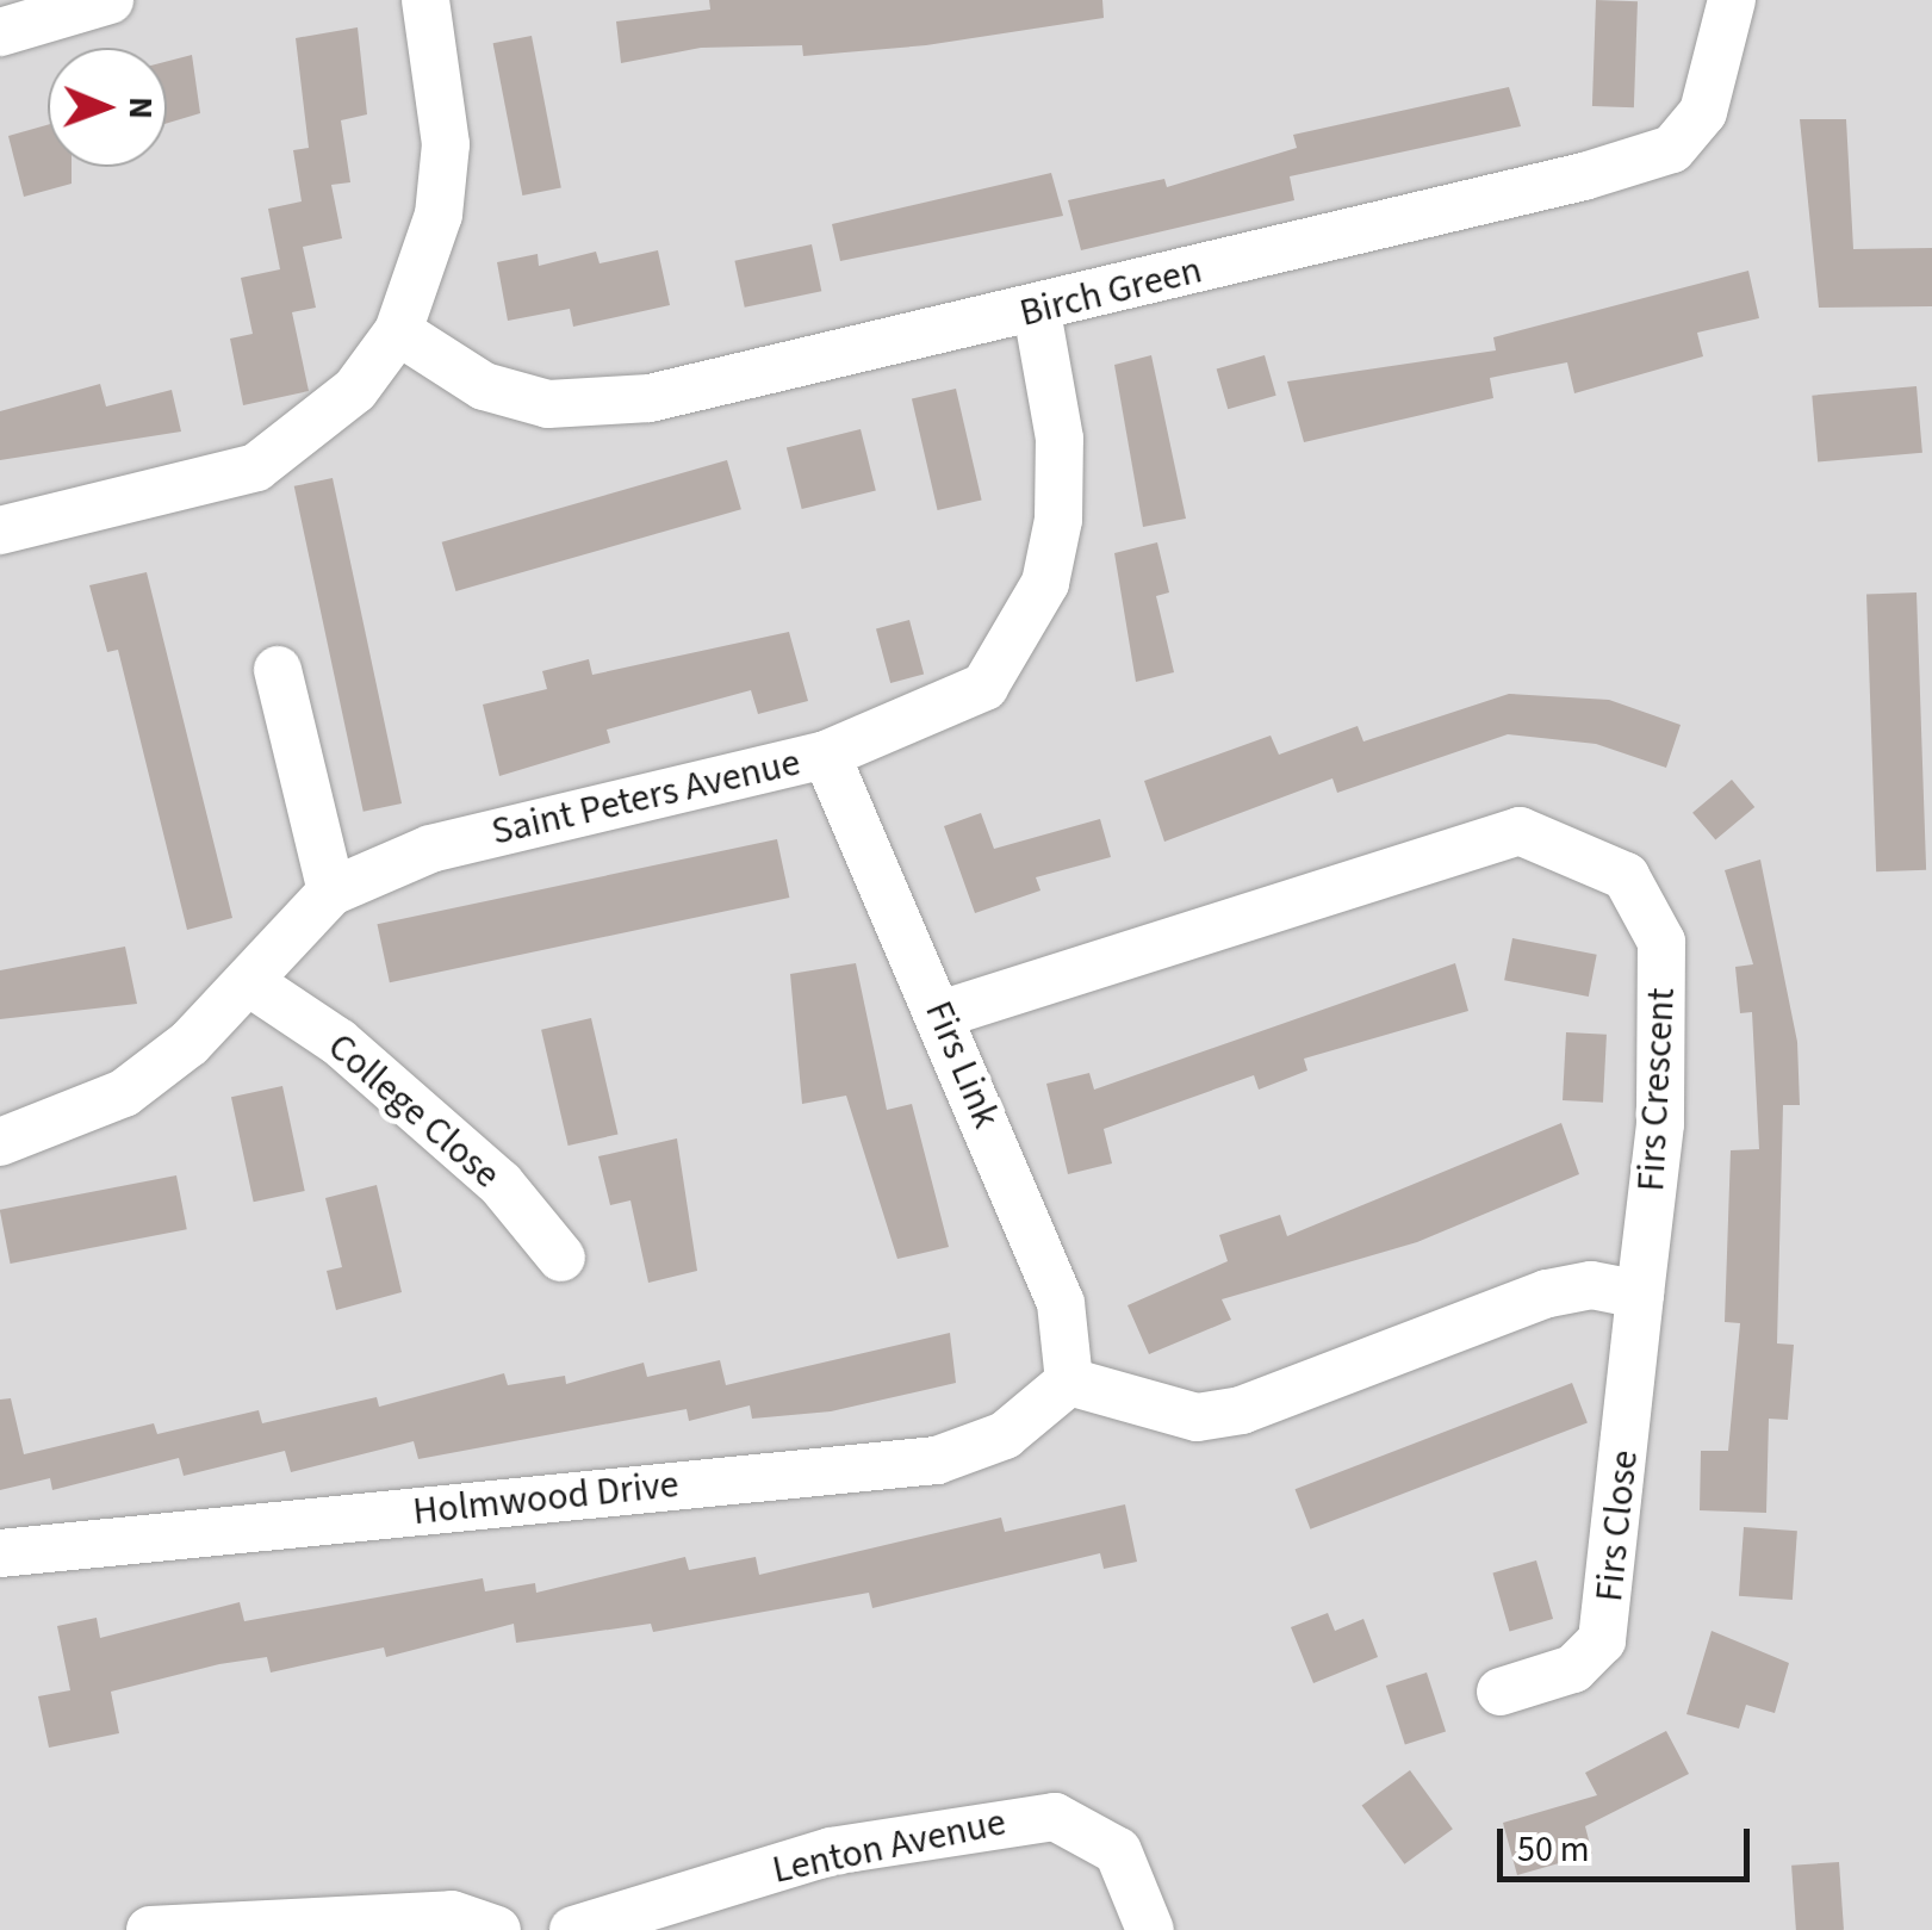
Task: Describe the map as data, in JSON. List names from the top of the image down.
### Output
{
  "streets": {
    "street": [
      "Birch Green",
      "Saint Peters Avenue",
      "Firs Link",
      "Firs Crescent",
      "College Close",
      "Holmwood Drive",
      "Firs Close",
      "Lenton Avenue"
    ]
  },
  "crossings": [
    ["Birch Green", "Saint Peters Avenue"],
    ["Saint Peters Avenue", "Firs Link"],
    ["Saint Peters Avenue", "College Close"],
    ["Firs Link", "Firs Crescent"],
    ["Firs Link", "Holmwood Drive"],
    ["Firs Crescent", "Firs Close"]
  ],
  "scale_bar": "50 m",
  "north": "right"
}
